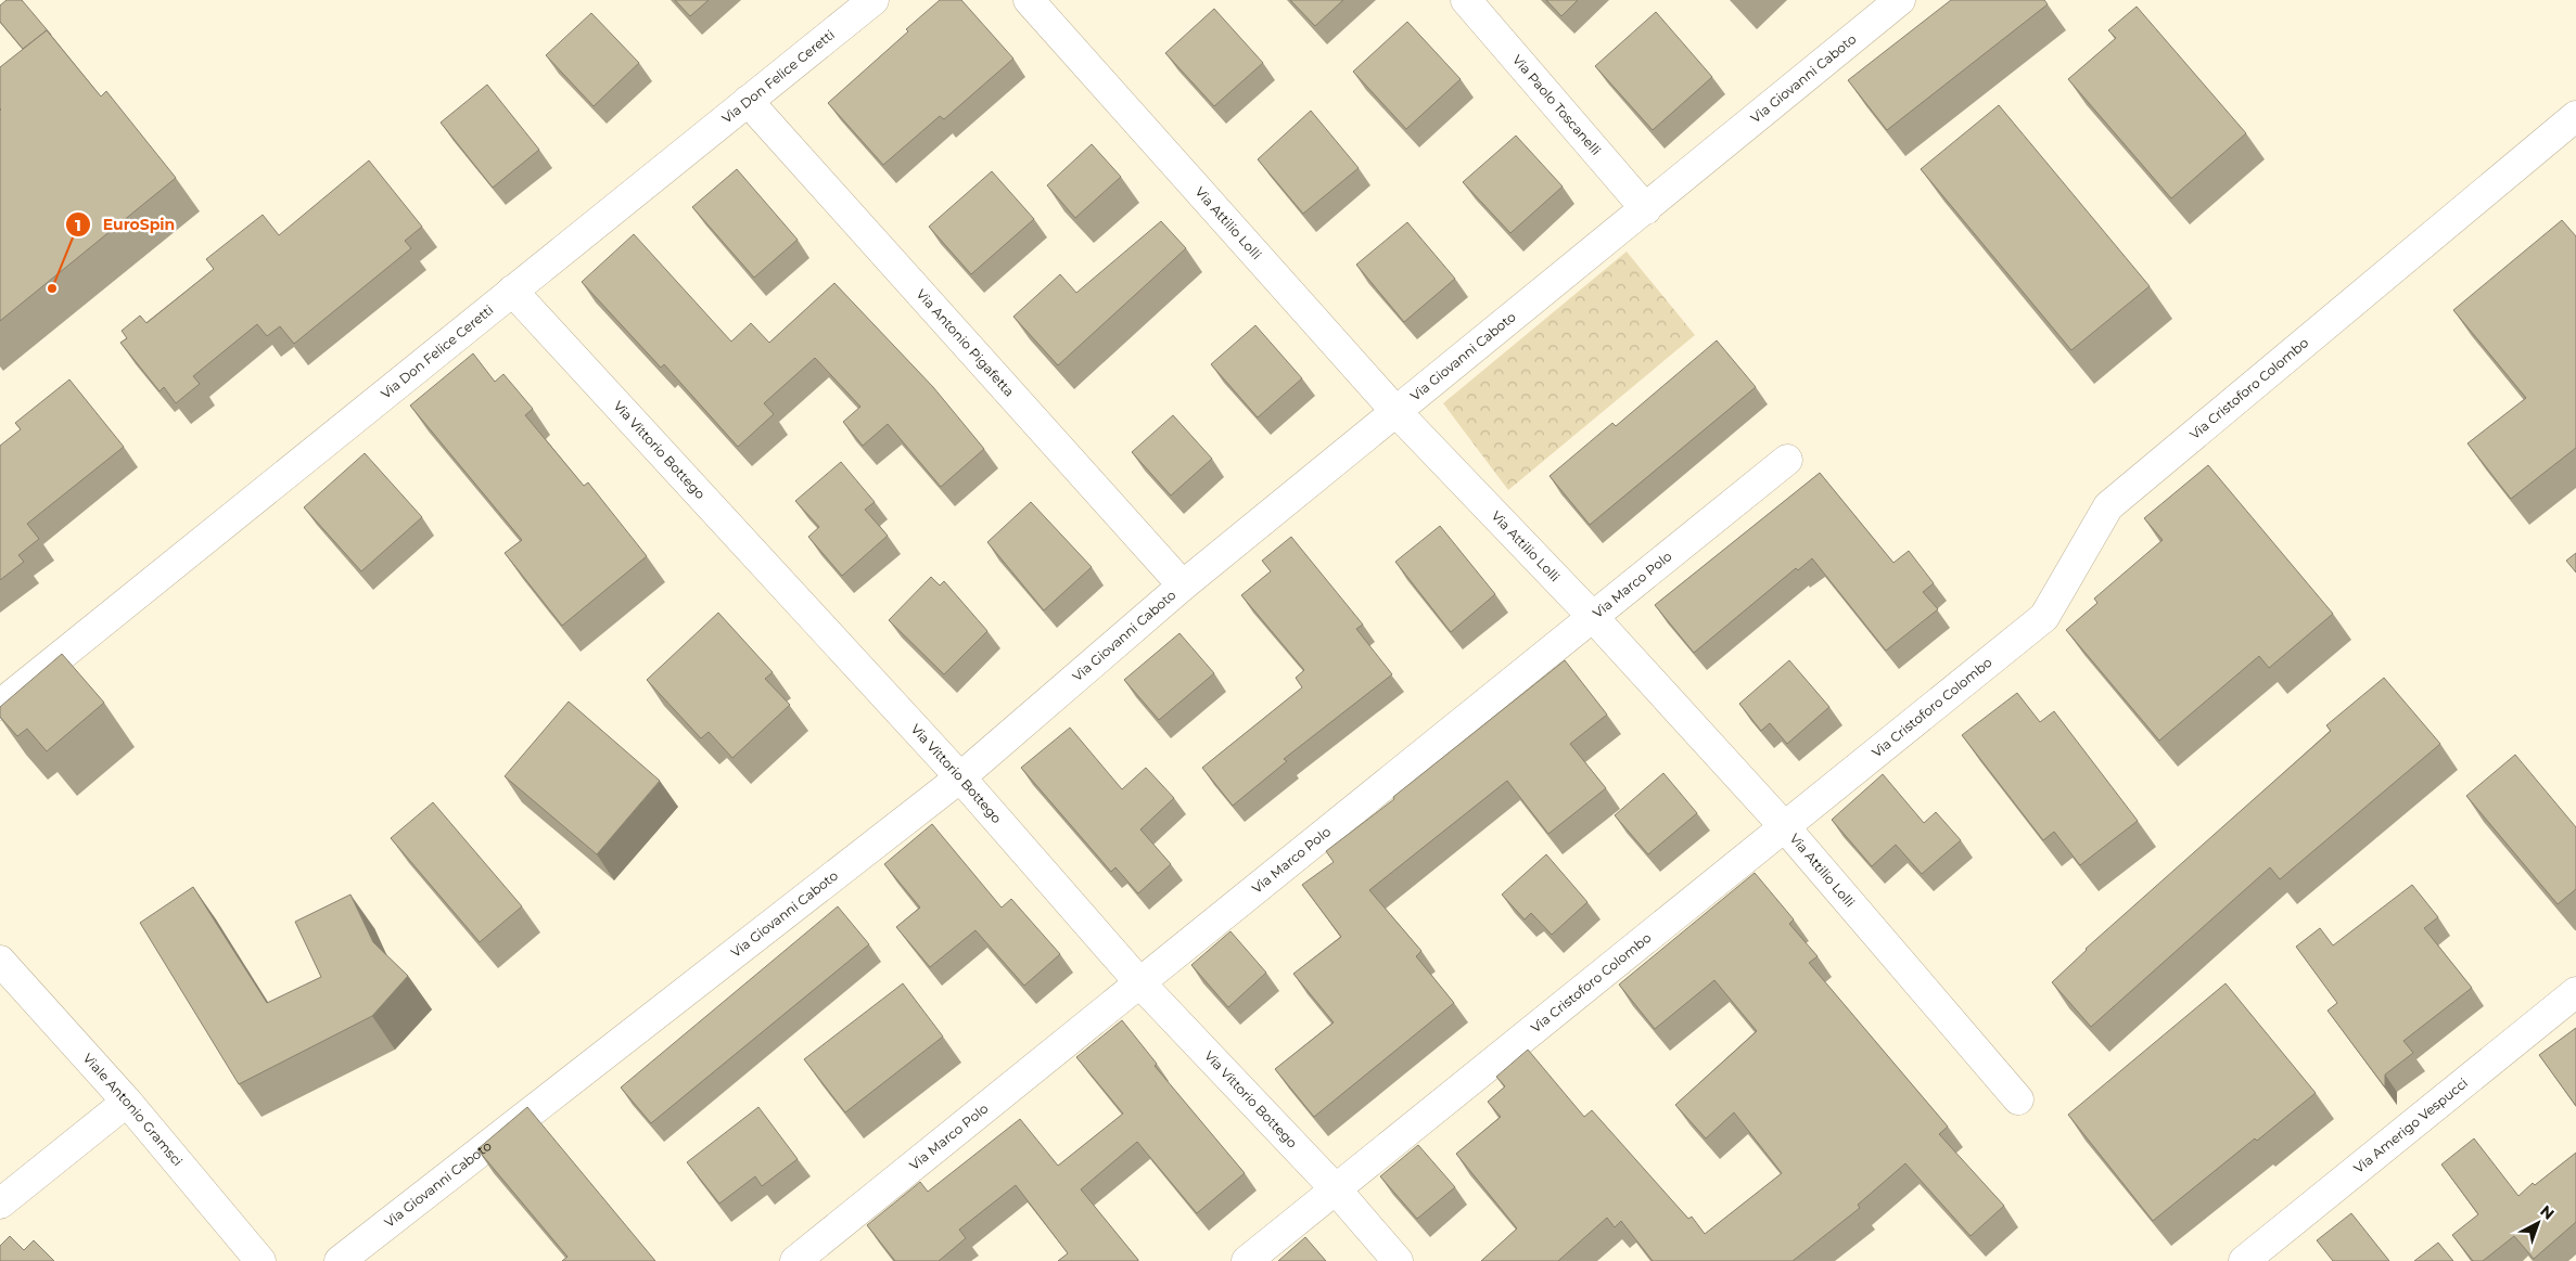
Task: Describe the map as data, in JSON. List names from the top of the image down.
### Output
{
  "streets": {
    "street": [
      "Via Don Felice Ceretti",
      "Via Giovanni Caboto",
      "Via Paolo Toscanelli",
      "Via Attilio Lolli",
      "Via Antonio Pigafetta",
      "Via Cristoforo Colombo",
      "Via Vittorio Bottego",
      "Via Marco Polo",
      "Viale Antonio Gramsci",
      "Via Amerigo Vespucci"
    ]
  },
  "crossings": [
    ["Via Don Felice Ceretti", "Via Antonio Pigafetta"],
    ["Via Don Felice Ceretti", "Via Vittorio Bottego"],
    ["Via Giovanni Caboto", "Via Paolo Toscanelli"],
    ["Via Giovanni Caboto", "Via Attilio Lolli"],
    ["Via Giovanni Caboto", "Via Antonio Pigafetta"],
    ["Via Giovanni Caboto", "Via Vittorio Bottego"],
    ["Via Attilio Lolli", "Via Cristoforo Colombo"],
    ["Via Attilio Lolli", "Via Marco Polo"],
    ["Via Cristoforo Colombo", "Via Vittorio Bottego"],
    ["Via Vittorio Bottego", "Via Marco Polo"]
  ],
  "places": ["EuroSpin"],
  "north": "top right"
}
